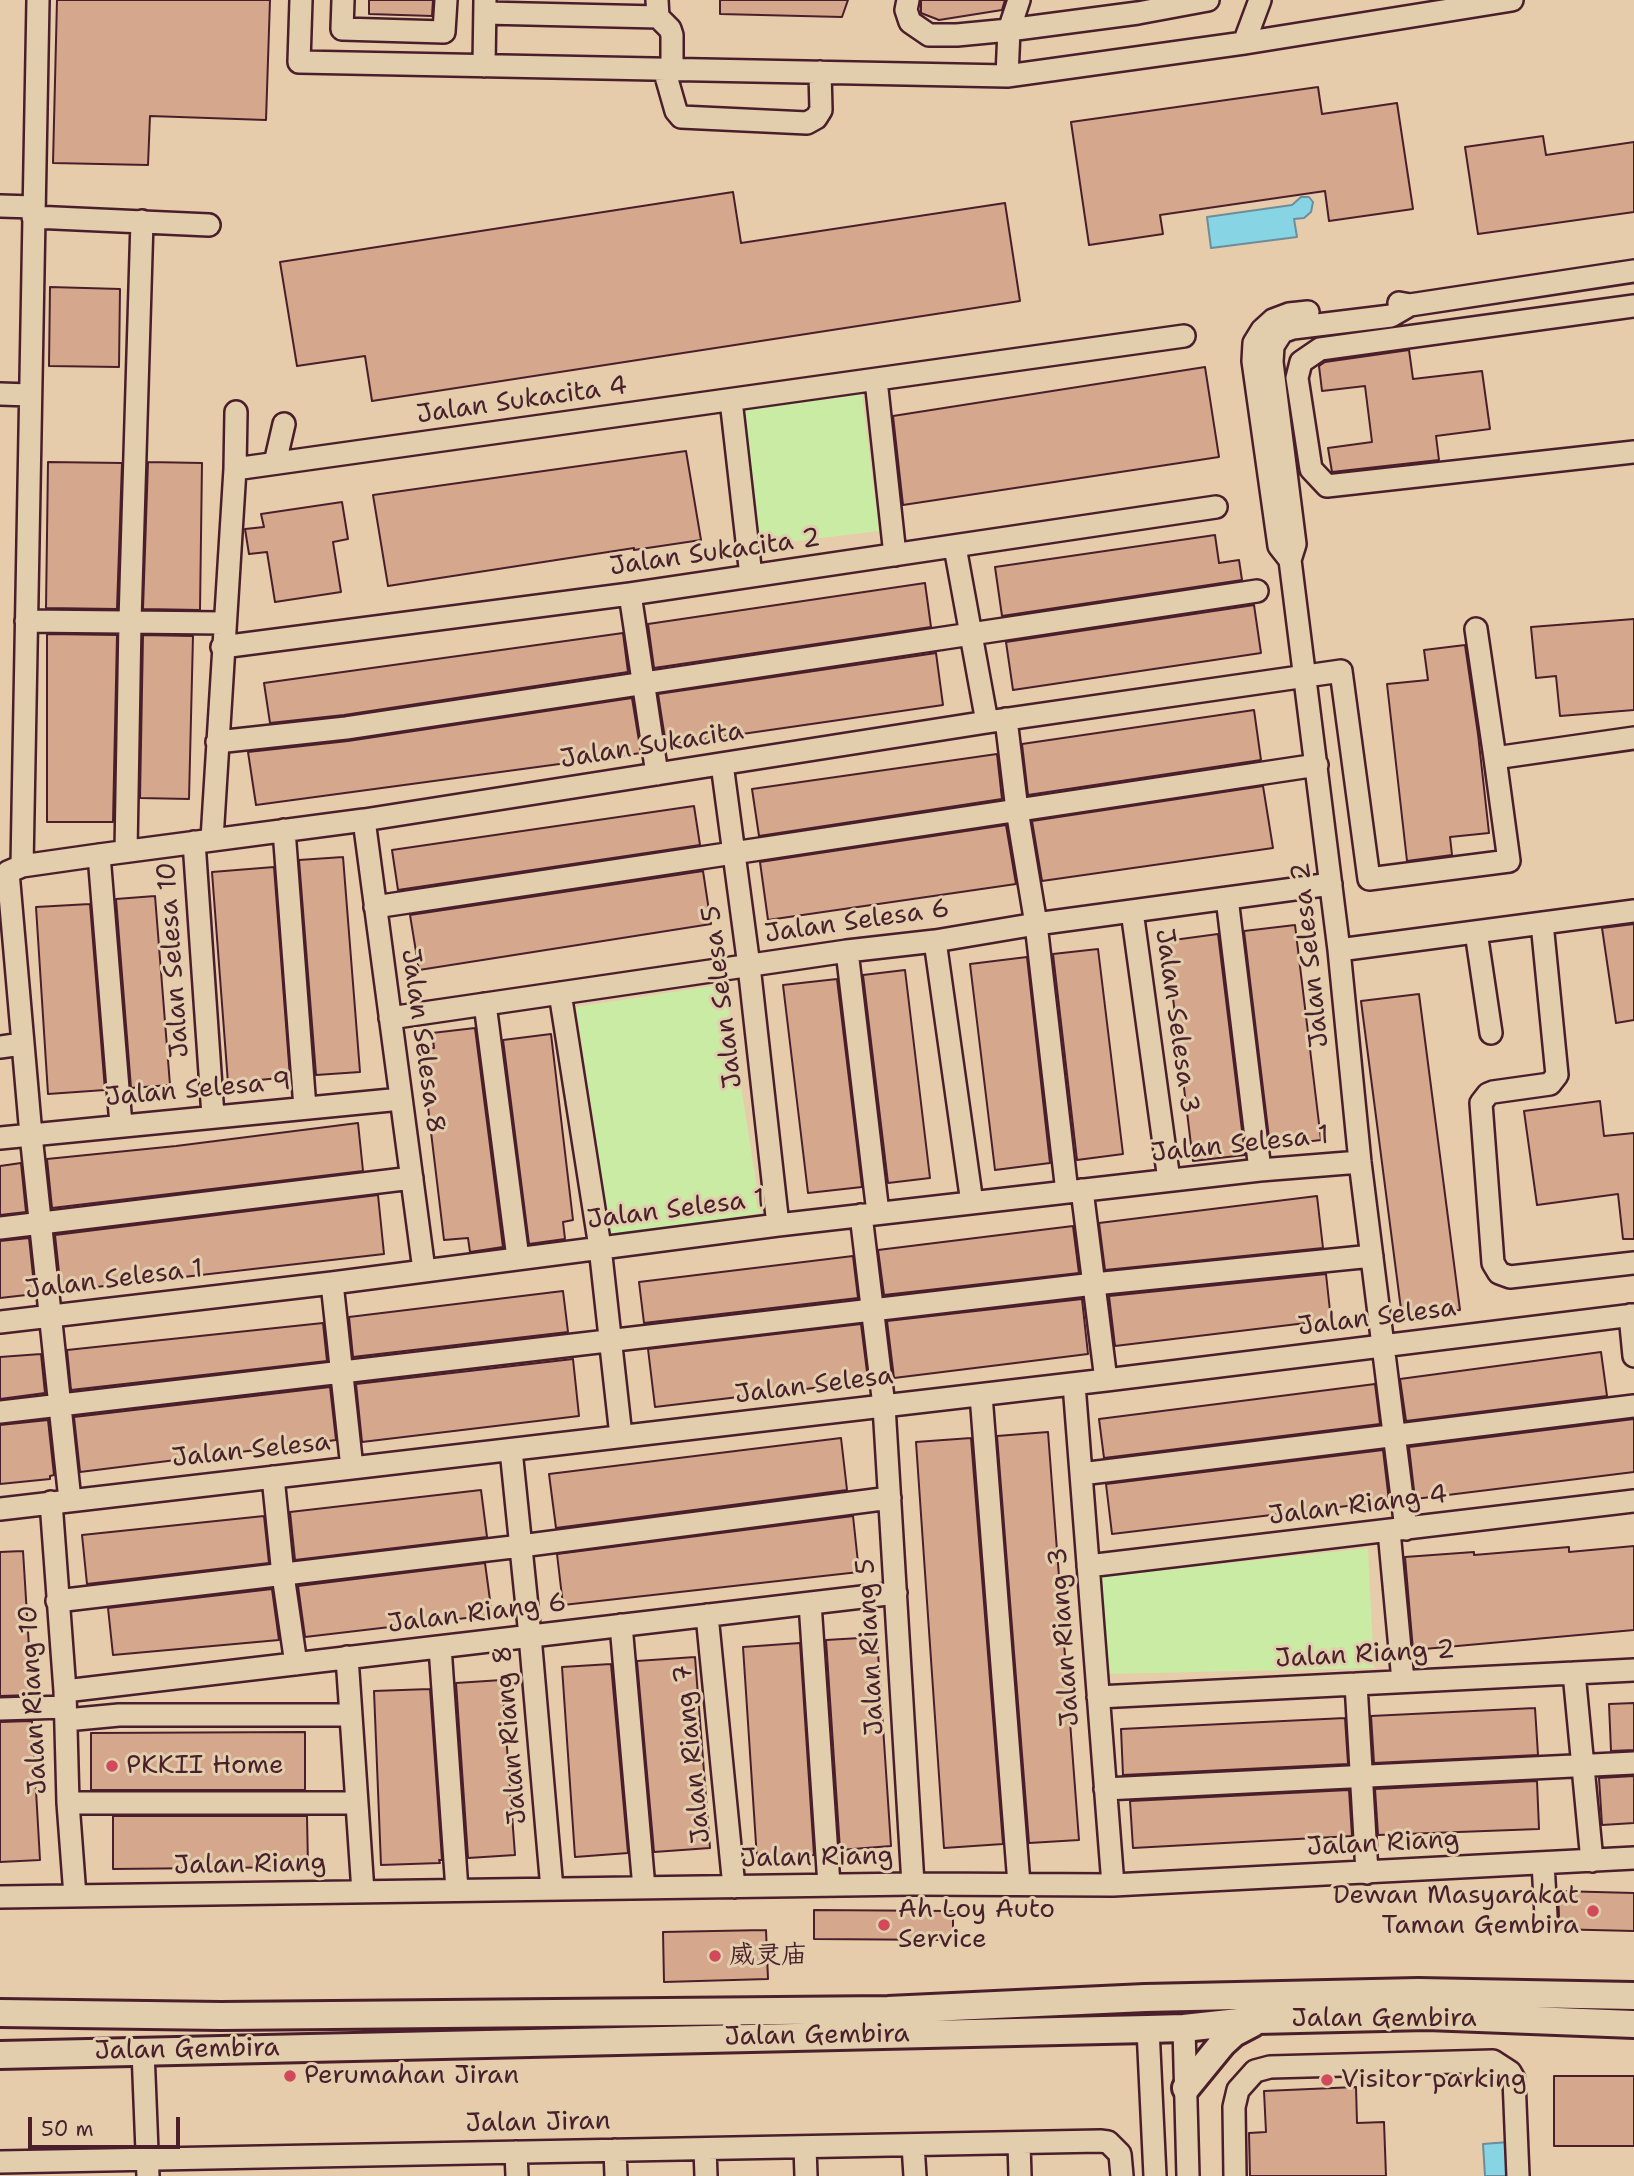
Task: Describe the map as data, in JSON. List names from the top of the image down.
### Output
{
  "streets": {
    "main road": ["Jalan Gembira"],
    "street": [
      "Jalan Sukacita 4",
      "Jalan Sukacita 2",
      "Jalan Sukacita",
      "Jalan Selesa 6",
      "Jalan Selesa 2",
      "Jalan Selesa 10",
      "Jalan Selesa 5",
      "Jalan Selesa 3",
      "Jalan Selesa 8",
      "Jalan Selesa 9",
      "Jalan Selesa 1",
      "Jalan Selesa",
      "Jalan Riang 4",
      "Jalan Riang 6",
      "Jalan Riang 3",
      "Jalan Riang 5",
      "Jalan Riang 2",
      "Jalan Riang 10",
      "Jalan Riang 8",
      "Jalan Riang 7",
      "Jalan Riang",
      "Jalan Jiran"
    ]
  },
  "crossings": [
    ["Jalan Sukacita", "Jalan Selesa 2"],
    ["Jalan Sukacita", "Jalan Selesa 10"],
    ["Jalan Sukacita", "Jalan Selesa 5"],
    ["Jalan Sukacita", "Jalan Selesa 8"],
    ["Jalan Sukacita", "Jalan Riang 10"],
    ["Jalan Selesa 6", "Jalan Selesa 2"],
    ["Jalan Selesa 6", "Jalan Selesa 5"],
    ["Jalan Selesa 6", "Jalan Selesa 3"],
    ["Jalan Selesa 6", "Jalan Selesa 8"],
    ["Jalan Selesa 6", "Jalan Riang 5"],
    ["Jalan Selesa 2", "Jalan Selesa 1"],
    ["Jalan Selesa 2", "Jalan Selesa"],
    ["Jalan Selesa 2", "Jalan Riang 4"],
    ["Jalan Selesa 2", "Jalan Riang 2"],
    ["Jalan Selesa 10", "Jalan Selesa 9"],
    ["Jalan Selesa 5", "Jalan Selesa 1"],
    ["Jalan Selesa 3", "Jalan Selesa 1"],
    ["Jalan Selesa 8", "Jalan Selesa 9"],
    ["Jalan Selesa 8", "Jalan Selesa 1"],
    ["Jalan Selesa 9", "Jalan Riang 10"],
    ["Jalan Selesa 1", "Jalan Riang 5"],
    ["Jalan Selesa 1", "Jalan Riang 10"],
    ["Jalan Selesa", "Jalan Riang 3"],
    ["Jalan Selesa", "Jalan Riang 5"],
    ["Jalan Selesa", "Jalan Riang 10"],
    ["Jalan Selesa", "Jalan Riang 8"],
    ["Jalan Riang 4", "Jalan Riang 3"],
    ["Jalan Riang 6", "Jalan Riang 5"],
    ["Jalan Riang 6", "Jalan Riang 10"],
    ["Jalan Riang 6", "Jalan Riang 8"],
    ["Jalan Riang 6", "Jalan Riang 7"],
    ["Jalan Riang 3", "Jalan Riang 2"],
    ["Jalan Riang 3", "Jalan Riang"],
    ["Jalan Riang 5", "Jalan Riang"],
    ["Jalan Riang 10", "Jalan Riang"],
    ["Jalan Riang 8", "Jalan Riang"],
    ["Jalan Riang 7", "Jalan Riang"]
  ],
  "places": [
    "PKKII Home",
    "Dewan Masyarakat Taman Gembira",
    "Ah Loy Auto Service",
    "威灵庙",
    "Perumahan Jiran",
    "Visitor parking"
  ],
  "scale_bar": "50 m"
}
